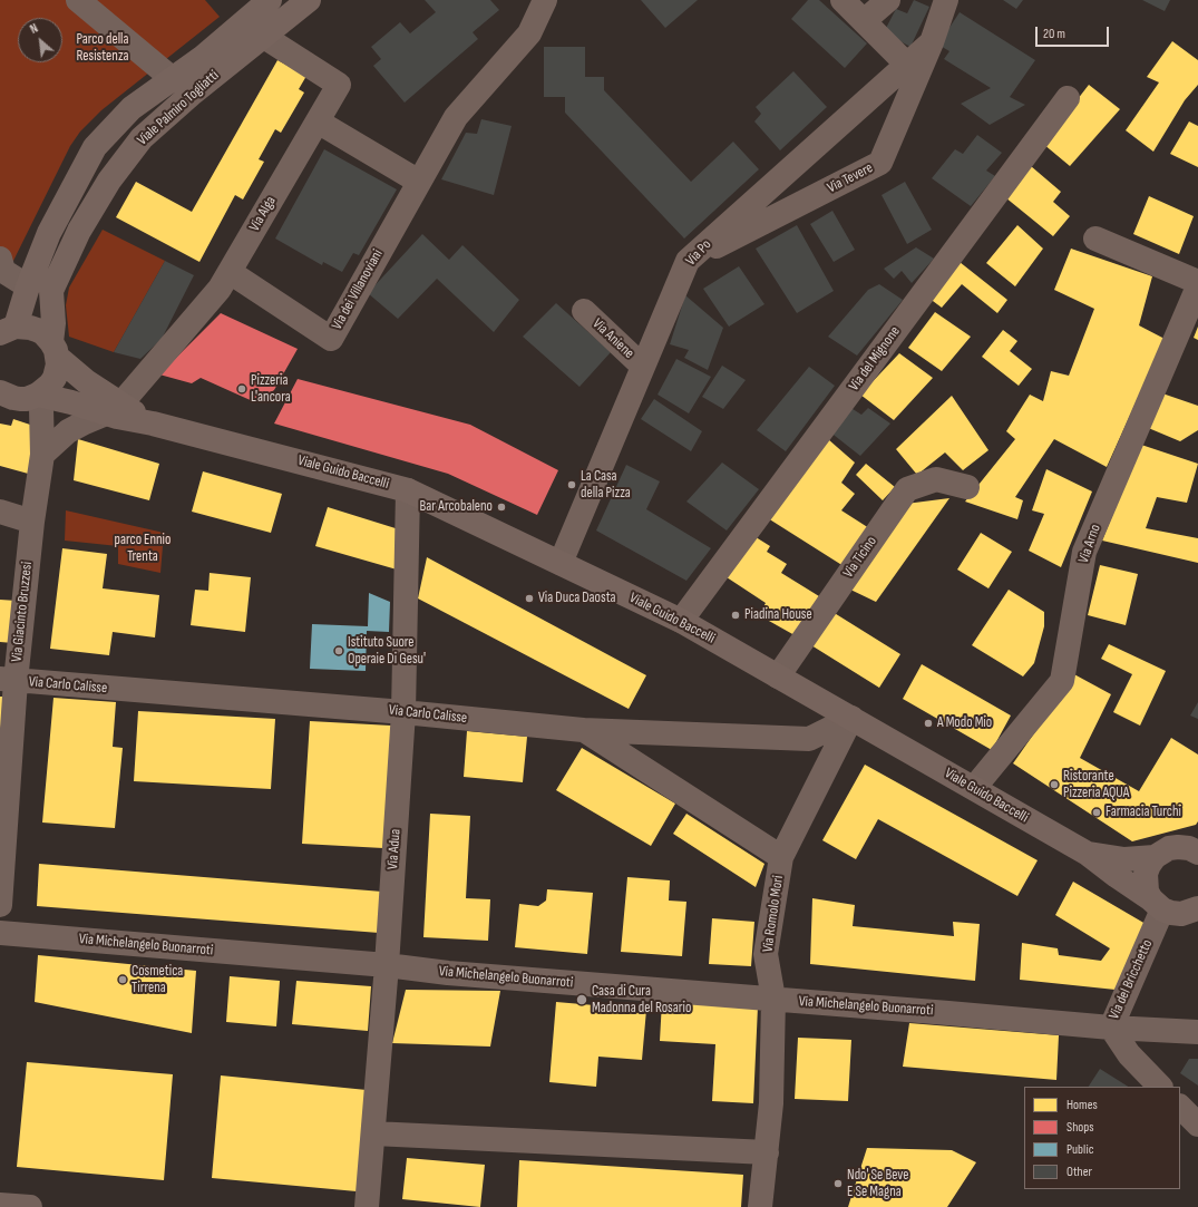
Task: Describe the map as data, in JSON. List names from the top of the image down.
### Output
{
  "streets": {
    "main road": ["Viale Palmiro Togliatti", "Viale Guido Baccelli"],
    "street": [
      "Via Tevere",
      "Via Alga",
      "Via Po",
      "Via dei Villanoviani",
      "Via Aniene",
      "Via del Mignone",
      "Via Arno",
      "Via Ticino",
      "Via Giacinto Bruzzesi",
      "Via Carlo Calisse",
      "Via Adua",
      "Via Romolo Mori",
      "Via Michelangelo Buonarroti",
      "Via del Bricchetto"
    ]
  },
  "crossings": [
    ["Viale Palmiro Togliatti", "Via Alga"],
    ["Viale Palmiro Togliatti", "Viale Guido Baccelli"],
    ["Via Tevere", "Via Po"],
    ["Via Alga", "Via dei Villanoviani"],
    ["Via Alga", "Viale Guido Baccelli"],
    ["Via Po", "Via Aniene"],
    ["Via Po", "Viale Guido Baccelli"],
    ["Via del Mignone", "Viale Guido Baccelli"],
    ["Viale Guido Baccelli", "Via Arno"],
    ["Viale Guido Baccelli", "Via Ticino"],
    ["Viale Guido Baccelli", "Via Giacinto Bruzzesi"],
    ["Viale Guido Baccelli", "Via Carlo Calisse"],
    ["Viale Guido Baccelli", "Via Adua"],
    ["Viale Guido Baccelli", "Via Romolo Mori"],
    ["Viale Guido Baccelli", "Via del Bricchetto"],
    ["Via Giacinto Bruzzesi", "Via Carlo Calisse"],
    ["Via Carlo Calisse", "Via Adua"],
    ["Via Carlo Calisse", "Via Romolo Mori"],
    ["Via Adua", "Via Michelangelo Buonarroti"],
    ["Via Romolo Mori", "Via Michelangelo Buonarroti"],
    ["Via Michelangelo Buonarroti", "Via del Bricchetto"]
  ],
  "parks": ["Parco della Resistenza", "parco Ennio Trenta"],
  "places": [
    "Pizzeria L'ancora",
    "La Casa della Pizza",
    "Bar Arcobaleno",
    "Via Duca Daosta",
    "Piadina House",
    "Istituto Suore Operaie Di Gesu'",
    "A Modo Mio",
    "Ristorante Pizzeria AQUA",
    "Farmacia Turchi",
    "Cosmetica Tirrena",
    "Casa di Cura Madonna del Rosario",
    "Ndo' Se Beve E Se Magna"
  ],
  "legend": [
    "Homes",
    "Shops",
    "Public",
    "Other"
  ],
  "scale_bar": "20 m",
  "north": "top left"
}
